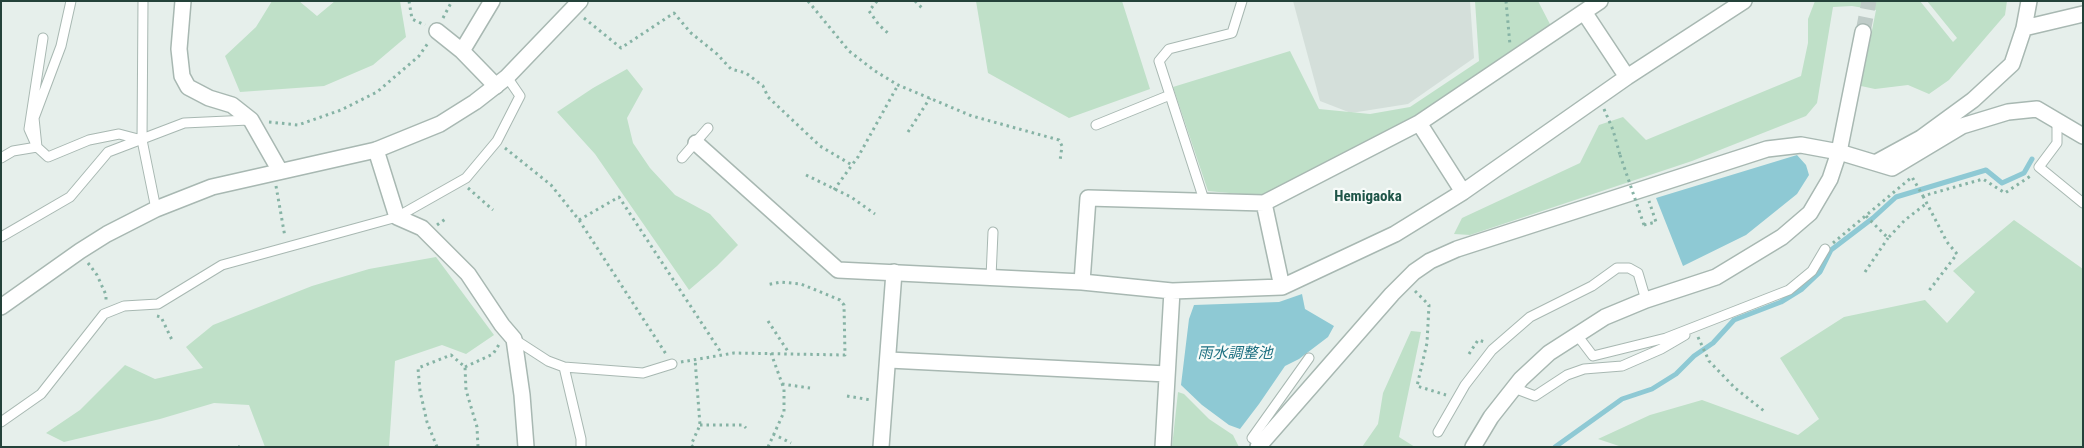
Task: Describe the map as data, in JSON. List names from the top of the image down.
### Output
{
  "districts": ["Hemigaoka"],
  "water": ["雨水調整池"]
}
